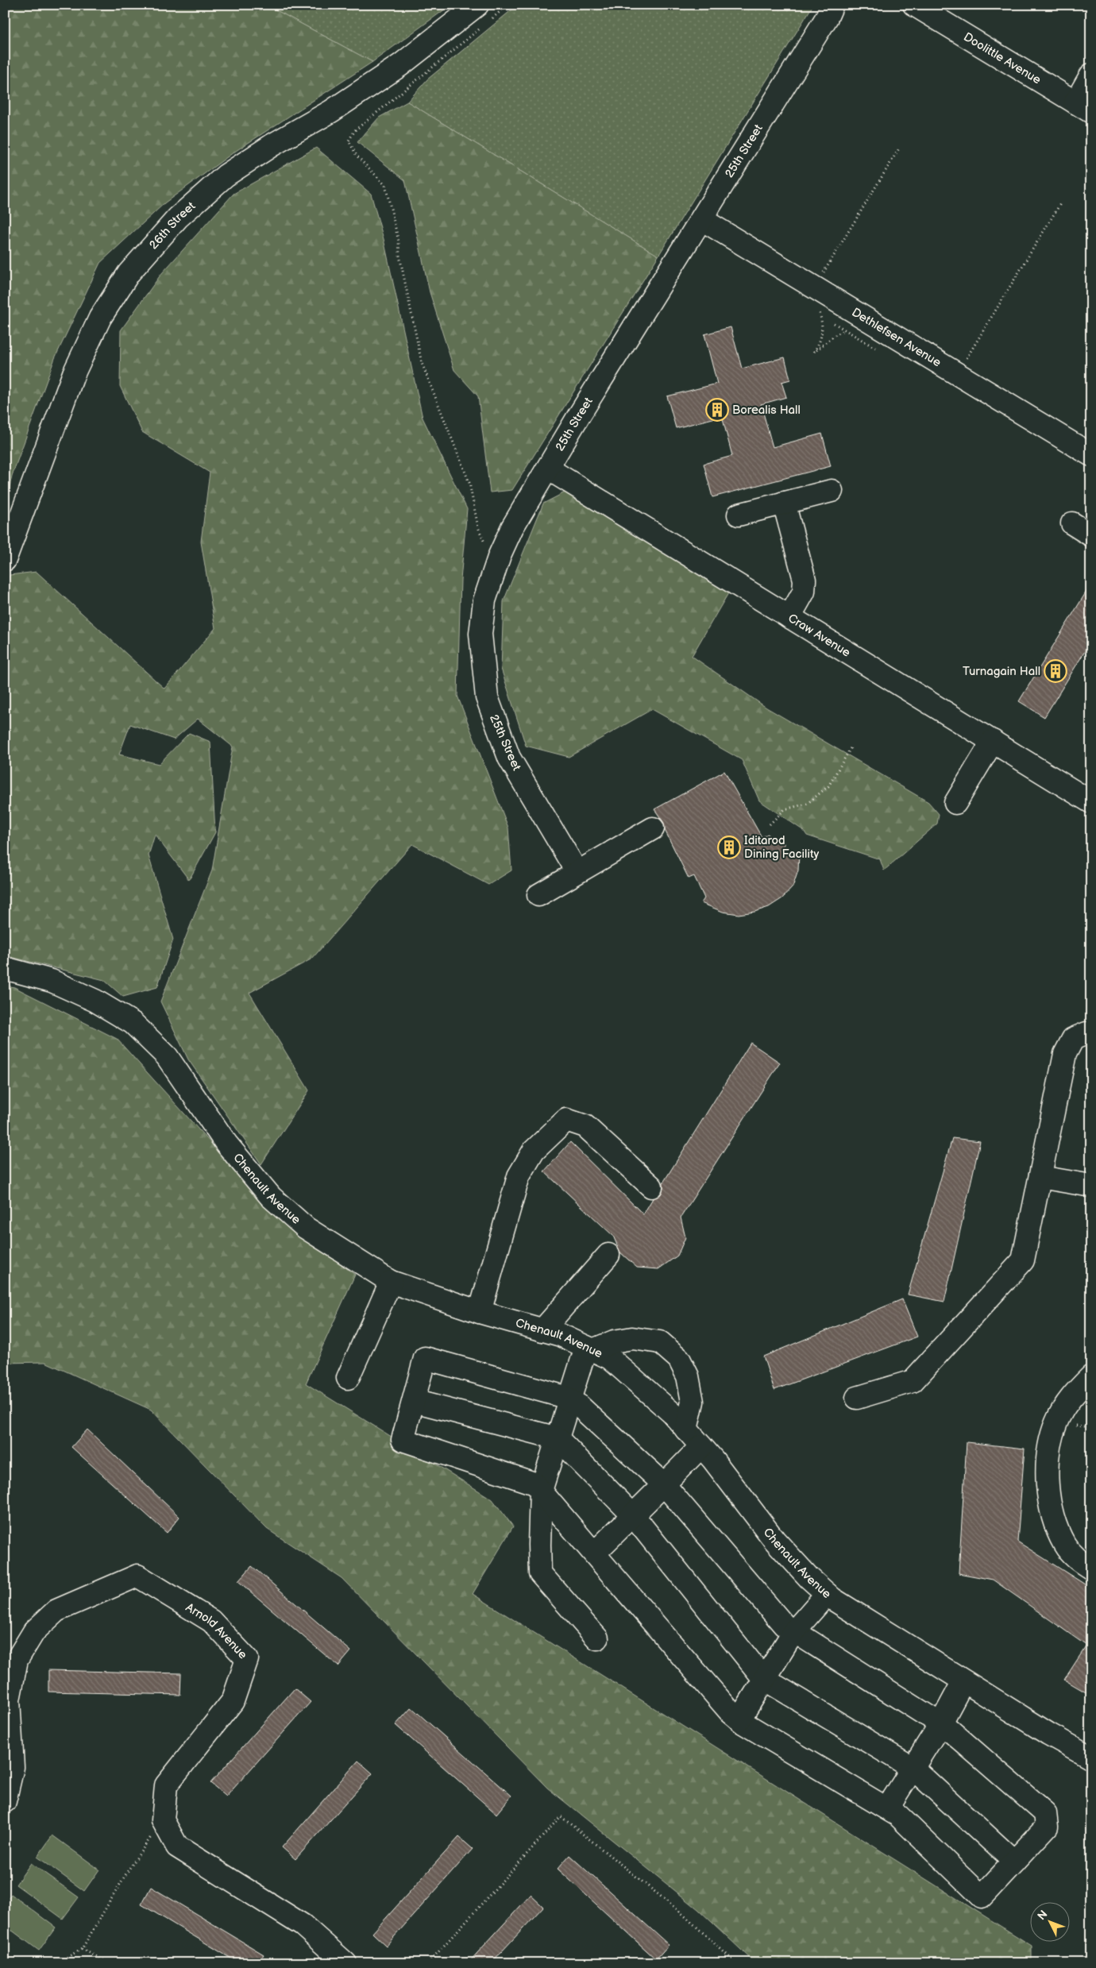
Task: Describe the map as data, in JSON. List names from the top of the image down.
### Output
{
  "streets": {
    "street": [
      "Doolittle Avenue",
      "25th Street",
      "26th Street",
      "Dethlefsen Avenue",
      "Craw Avenue",
      "Chenault Avenue",
      "Arnold Avenue"
    ]
  },
  "crossings": [
    ["25th Street", "Dethlefsen Avenue"],
    ["25th Street", "Craw Avenue"]
  ],
  "places": {
    "building": ["Borealis Hall", "Turnagain Hall", "Iditarod Dining Facility"]
  },
  "north": "top left"
}
